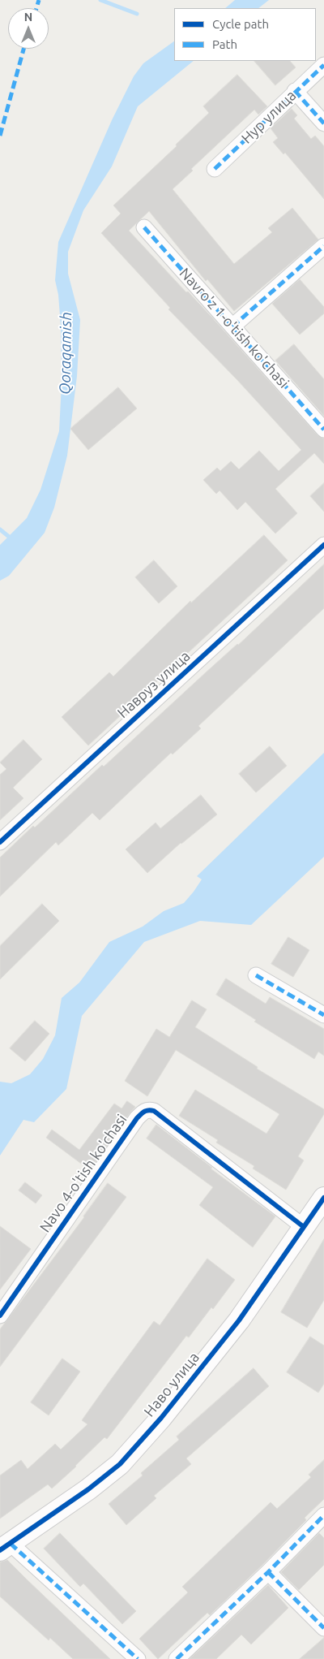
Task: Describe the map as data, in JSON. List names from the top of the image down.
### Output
{
  "streets": {
    "street": [
      "Нур улица",
      "Navro'z 1-o'tish ko'chasi",
      "Навруз улица",
      "Navo 4-o'tish ko'chasi",
      "Наво улица"
    ]
  },
  "crossings": [
    ["Navo 4-o'tish ko'chasi", "Наво улица"]
  ],
  "water": ["Qoraqamish"],
  "legend": ["Cycle path", "Path"],
  "north": "top"
}
